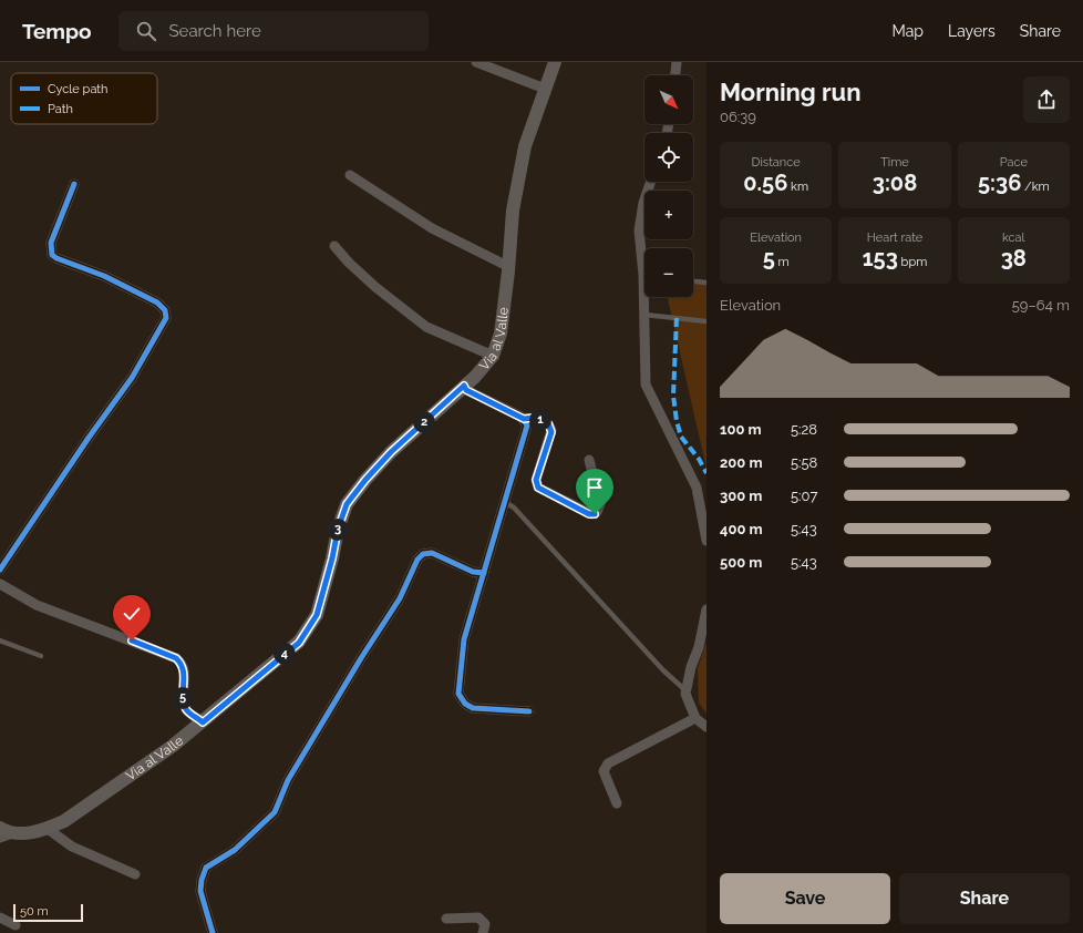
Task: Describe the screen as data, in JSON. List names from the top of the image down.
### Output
{
  "streets": {
    "main road": ["Via al Valle"]
  },
  "legend": ["Cycle path", "Path"],
  "scale_bar": "50 m",
  "north": "bottom right",
  "page": {
    "header": "Tempo",
    "search": "Search here",
    "nav": ["Map", "Layers", "Share"],
    "heading": ["Morning run", "06:39"],
    "map_buttons": ["+", "−"],
    "stats": [
      ["Distance", "0.56 km"],
      ["Time", "3:08"],
      ["Pace", "5:36 /km"],
      ["Elevation", "5 m"],
      ["Heart rate", "153 bpm"],
      ["kcal", "38"]
    ],
    "chart": ["Elevation", "59–64 m"],
    "pins": [
      "1",
      "2",
      "3",
      "4",
      "5"
    ],
    "list": [
      {
        "name": "100 m",
        "note": "5:28"
      },
      {
        "name": "200 m",
        "note": "5:58"
      },
      {
        "name": "300 m",
        "note": "5:07"
      },
      {
        "name": "400 m",
        "note": "5:43"
      },
      {
        "name": "500 m",
        "note": "5:43"
      }
    ],
    "buttons": ["Save", "Share"],
    "scale": "50 m"
  }
}
